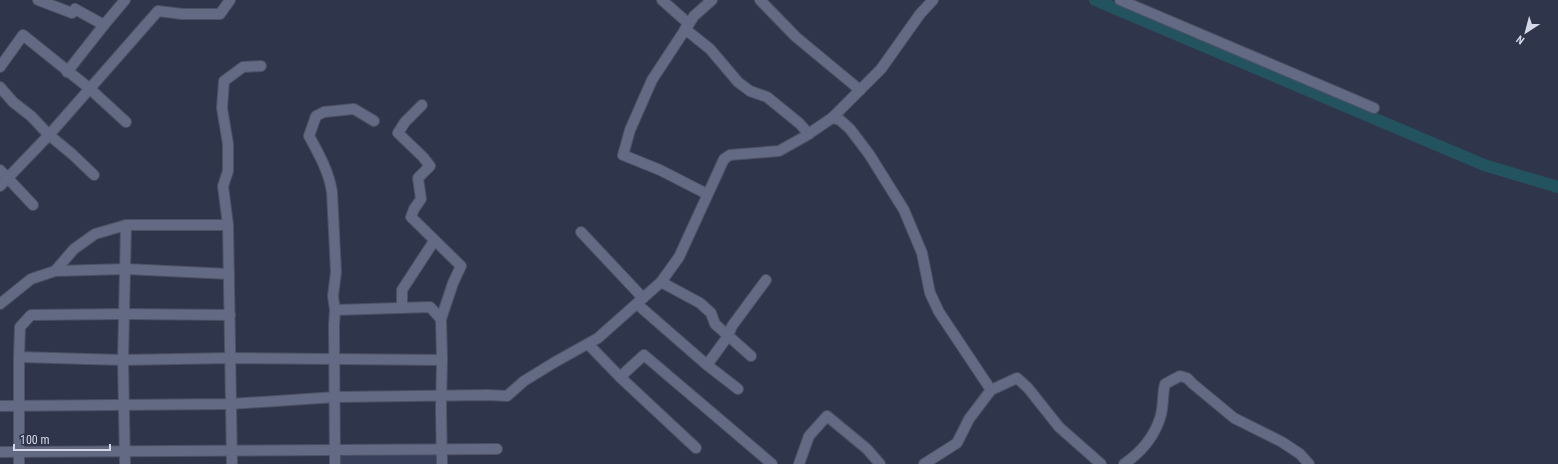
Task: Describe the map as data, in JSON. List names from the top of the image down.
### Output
{
  "scale_bar": "100 m",
  "north": "bottom left"
}
